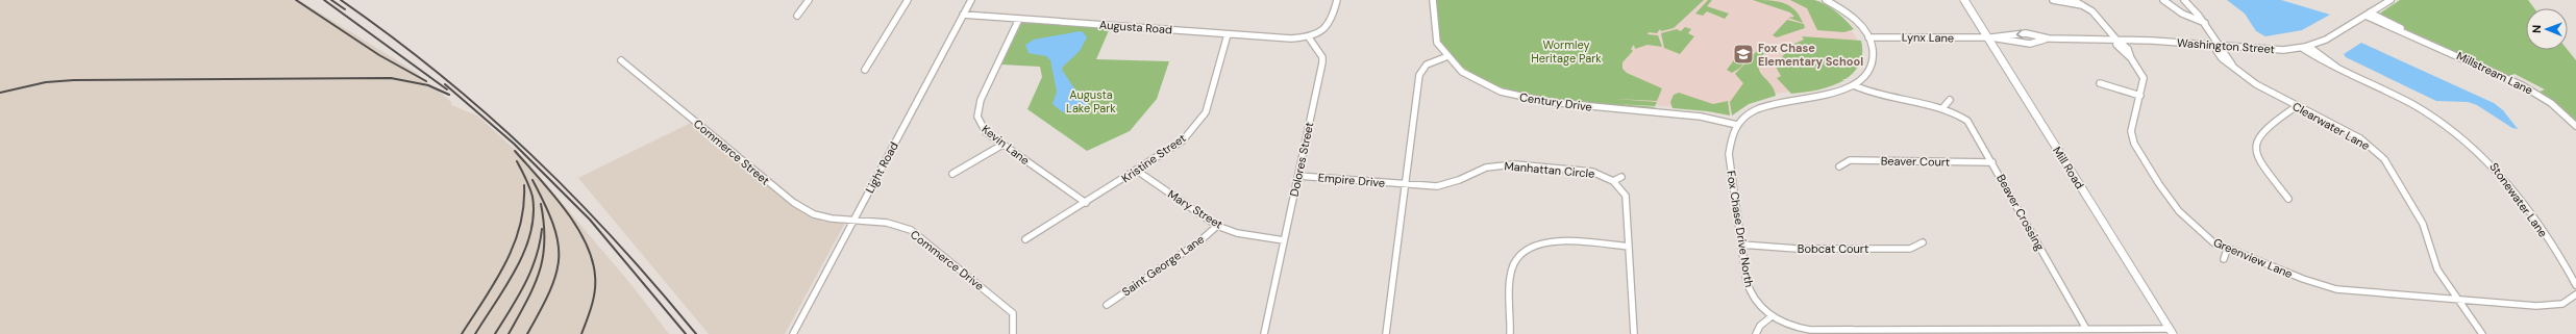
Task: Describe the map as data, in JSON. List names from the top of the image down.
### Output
{
  "streets": {
    "street": [
      "Augusta Road",
      "Lynx Lane",
      "Washington Street",
      "Millstream Lane",
      "Century Drive",
      "Clearwater Lane",
      "Kevin Lane",
      "Commerce Street",
      "Kristine Street",
      "Dolores Street",
      "Beaver Court",
      "Light Road",
      "Mill Road",
      "Manhattan Circle",
      "Empire Drive",
      "Stonewater Lane",
      "Mary Street",
      "Beaver Crossing",
      "Fox Chase Drive North",
      "Bobcat Court",
      "Greenview Lane",
      "Commerce Drive",
      "Saint George Lane"
    ]
  },
  "crossings": [
    ["Augusta Road", "Kevin Lane"],
    ["Augusta Road", "Kristine Street"],
    ["Augusta Road", "Dolores Street"],
    ["Augusta Road", "Light Road"],
    ["Lynx Lane", "Washington Street"],
    ["Lynx Lane", "Mill Road"],
    ["Lynx Lane", "Fox Chase Drive North"],
    ["Washington Street", "Millstream Lane"],
    ["Washington Street", "Clearwater Lane"],
    ["Washington Street", "Mill Road"],
    ["Washington Street", "Stonewater Lane"],
    ["Washington Street", "Greenview Lane"],
    ["Century Drive", "Fox Chase Drive North"],
    ["Clearwater Lane", "Greenview Lane"],
    ["Kevin Lane", "Kristine Street"],
    ["Commerce Street", "Light Road"],
    ["Commerce Street", "Commerce Drive"],
    ["Kristine Street", "Mary Street"],
    ["Dolores Street", "Empire Drive"],
    ["Dolores Street", "Mary Street"],
    ["Beaver Court", "Beaver Crossing"],
    ["Light Road", "Commerce Drive"],
    ["Mill Road", "Fox Chase Drive North"],
    ["Manhattan Circle", "Empire Drive"],
    ["Mary Street", "Saint George Lane"],
    ["Beaver Crossing", "Fox Chase Drive North"],
    ["Fox Chase Drive North", "Bobcat Court"]
  ],
  "parks": ["Wormley Heritage Park", "Augusta Lake Park"],
  "places": {
    "school or university": ["Fox Chase Elementary School"]
  },
  "north": "left"
}
